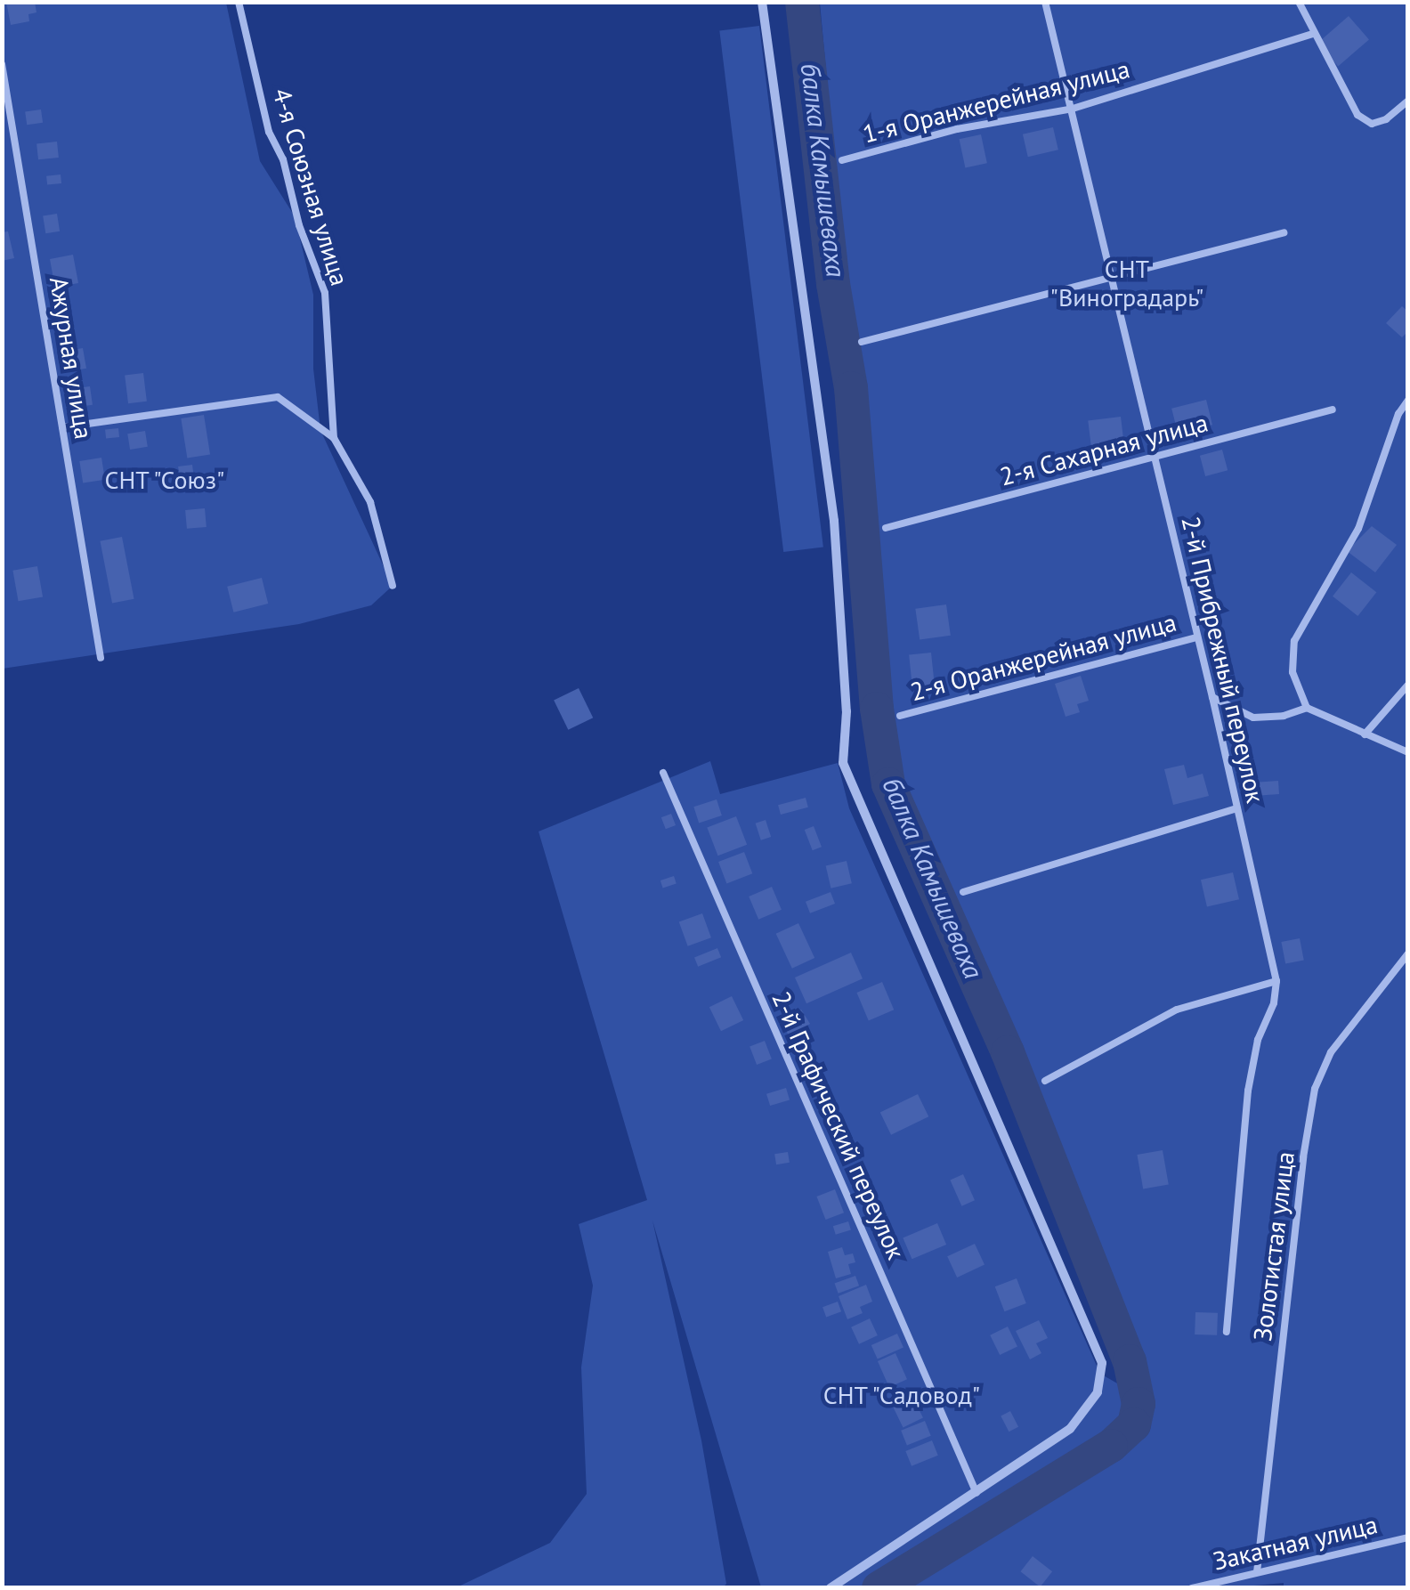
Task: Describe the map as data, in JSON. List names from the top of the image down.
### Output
{
  "streets": {
    "lane": [
      "1-я Оранжерейная улица",
      "4-я Союзная улица",
      "Ажурная улица",
      "2-я Сахарная улица",
      "2-я Оранжерейная улица",
      "2-й Прибрежный переулок",
      "2-й Графический переулок",
      "Золотистая улица",
      "Закатная улица"
    ]
  },
  "crossings": [
    ["1-я Оранжерейная улица", "2-й Прибрежный переулок"],
    ["2-я Сахарная улица", "2-й Прибрежный переулок"],
    ["2-я Оранжерейная улица", "2-й Прибрежный переулок"],
    ["Золотистая улица", "Закатная улица"]
  ],
  "water": ["балка Камышеваха"],
  "parks": ["СНТ \"Виноградарь\"", "СНТ \"Союз\"", "СНТ \"Садовод\""]
}
